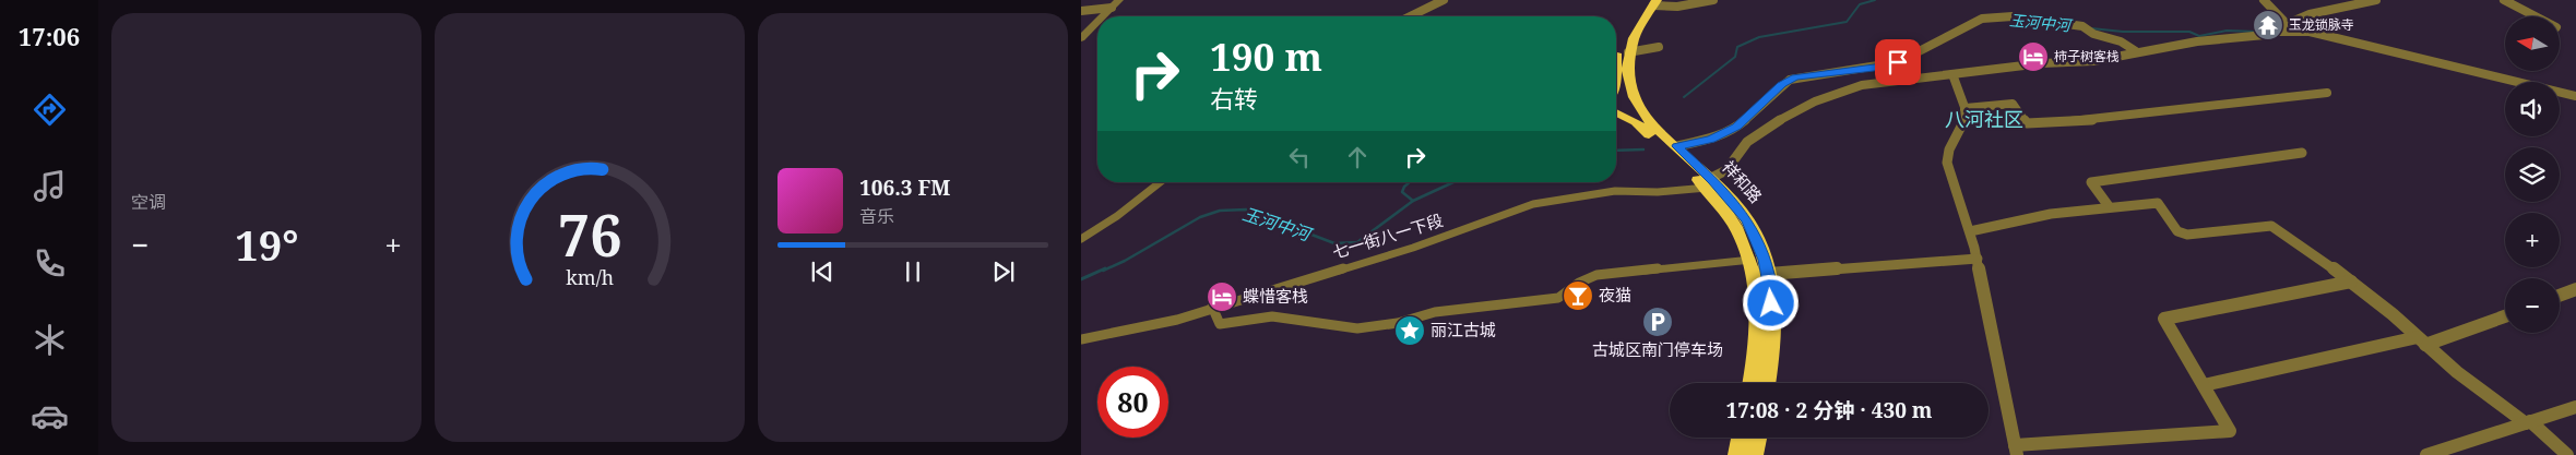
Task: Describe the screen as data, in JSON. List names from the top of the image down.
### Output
{
  "streets": {
    "highway": ["祥和路"],
    "street": ["七一街八一下段"]
  },
  "crossings": [
    ["祥和路", "七一街八一下段"]
  ],
  "districts": ["八河社区"],
  "water": ["玉河中河"],
  "places": {
    "temple": ["玉龙锁脉寺"],
    "hotel": ["柿子树客栈", "蝶惜客栈"],
    "bar": ["夜猫"],
    "parking": ["古城区南门停车场"],
    "place": ["丽江古城"]
  },
  "north": "left",
  "page": {
    "tabs": "17:06",
    "tile": "空调",
    "map_buttons": ["+", "−"],
    "turn": ["190 m", "右转"],
    "song": ["106.3 FM", "音乐"],
    "heat": ["−", "19°", "+"],
    "limit": "80",
    "trip": "17:08 · 2 分钟 · 430 m",
    "gauge": ["76", "km/h"]
  }
}
